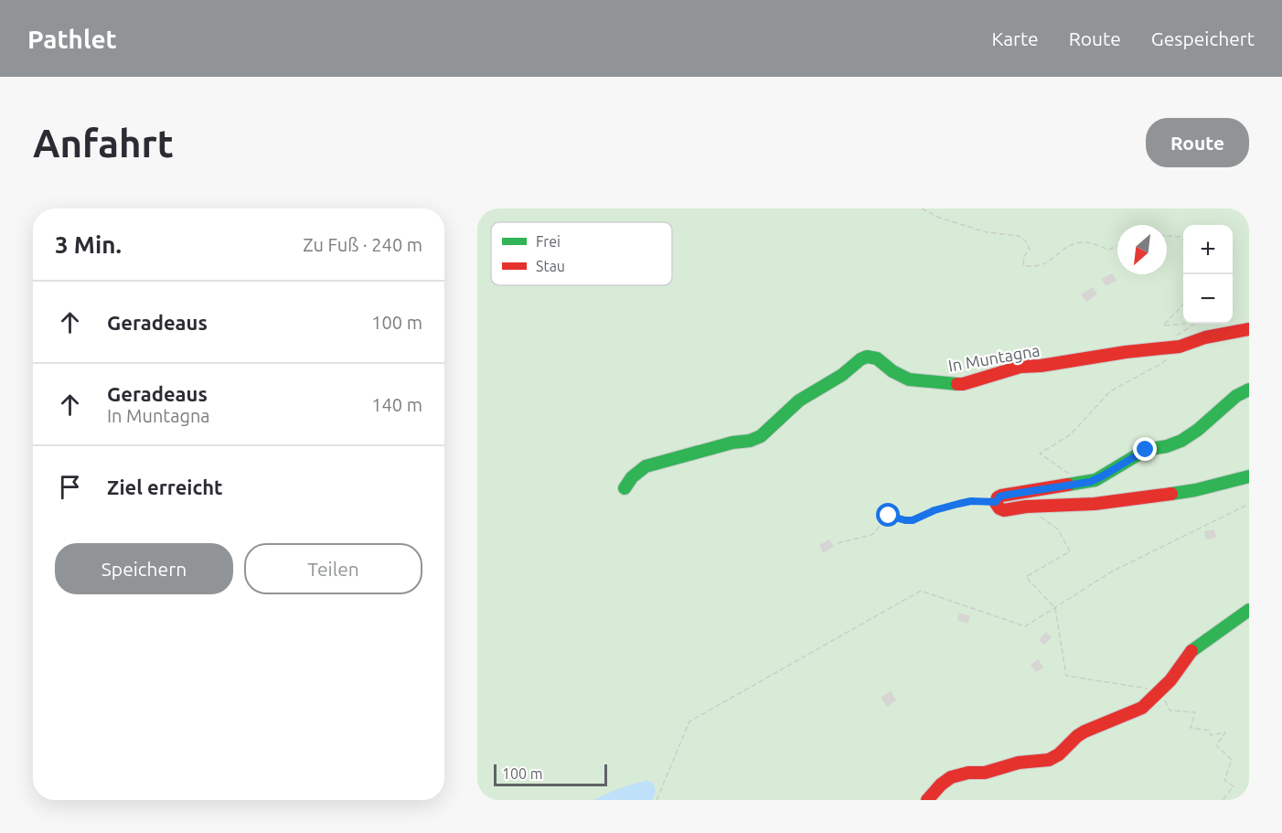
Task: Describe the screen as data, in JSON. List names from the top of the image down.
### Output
{
  "streets": {
    "street": ["In Muntagna"]
  },
  "legend": ["Frei", "Stau"],
  "scale_bar": "100 m",
  "north": "bottom left",
  "page": {
    "header": "Pathlet",
    "nav": ["Karte", "Route", "Gespeichert"],
    "buttons": [
      "Route",
      ["Speichern", "Teilen"]
    ],
    "title": "Anfahrt",
    "heading": ["3 Min.", "Zu Fuß · 240 m"],
    "map_buttons": ["+", "−"],
    "list": [
      ["Geradeaus", "100 m"],
      ["Geradeaus", "In Muntagna", "140 m"],
      "Ziel erreicht"
    ],
    "scale": "100 m"
  }
}
